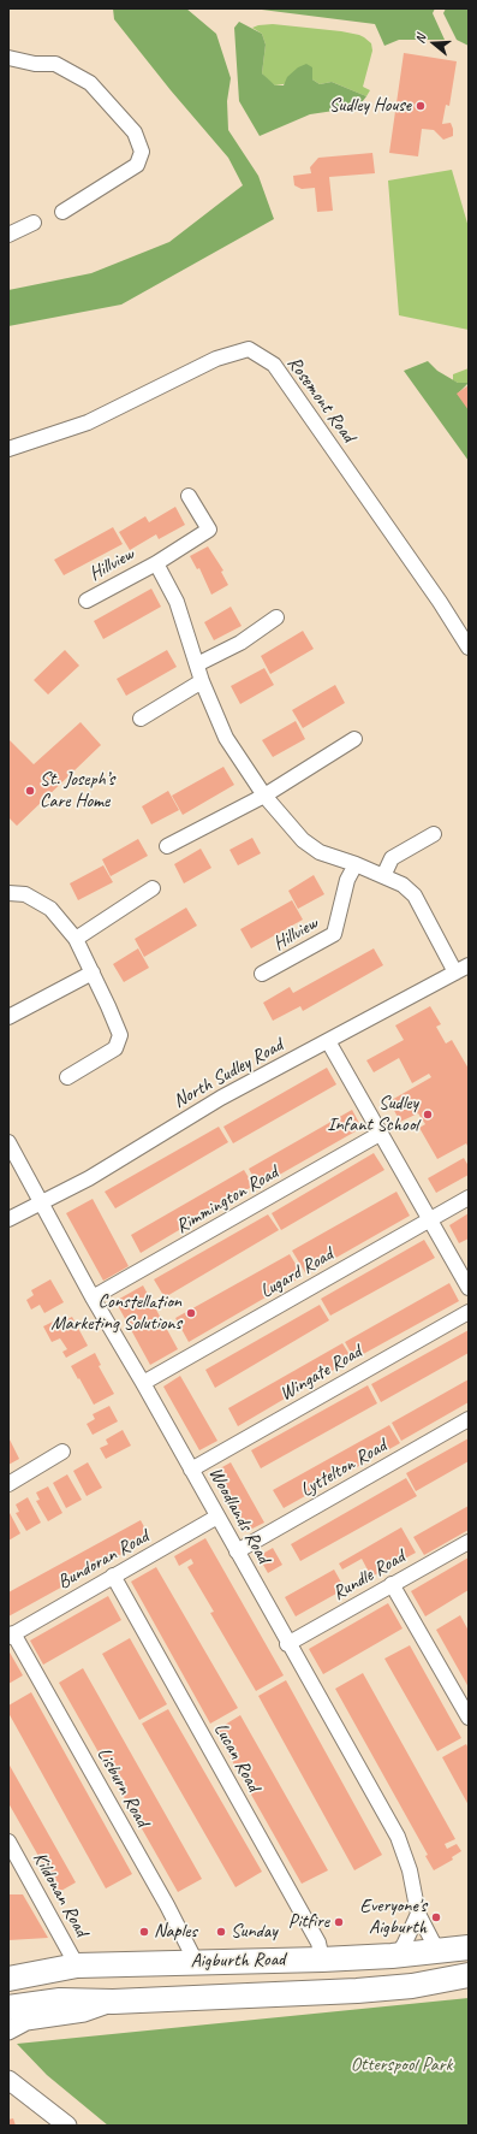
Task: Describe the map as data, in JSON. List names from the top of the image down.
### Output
{
  "streets": {
    "highway": ["Aigburth Road"],
    "street": [
      "Rosemont Road",
      "Hillview",
      "North Sudley Road",
      "Rimmington Road",
      "Lugard Road",
      "Wingate Road",
      "Lyttelton Road",
      "Woodlands Road",
      "Bundoran Road",
      "Rundle Road",
      "Lucan Road",
      "Lisburn Road",
      "Kildonan Road"
    ]
  },
  "crossings": [
    ["Hillview", "North Sudley Road"],
    ["North Sudley Road", "Woodlands Road"],
    ["Rimmington Road", "Woodlands Road"],
    ["Lugard Road", "Woodlands Road"],
    ["Wingate Road", "Woodlands Road"],
    ["Lyttelton Road", "Woodlands Road"],
    ["Woodlands Road", "Bundoran Road"],
    ["Woodlands Road", "Rundle Road"],
    ["Woodlands Road", "Aigburth Road"],
    ["Bundoran Road", "Lucan Road"],
    ["Bundoran Road", "Lisburn Road"],
    ["Lucan Road", "Aigburth Road"],
    ["Lisburn Road", "Aigburth Road"],
    ["Kildonan Road", "Aigburth Road"]
  ],
  "parks": ["Otterspool Park"],
  "places": [
    "Sudley House",
    "St. Joseph’s Care Home",
    "Sudley Infant School",
    "Constellation Marketing Solutions",
    "Everyone's Aigburth",
    "Pitfire",
    "Naples",
    "Sunday"
  ],
  "north": "left"
}
